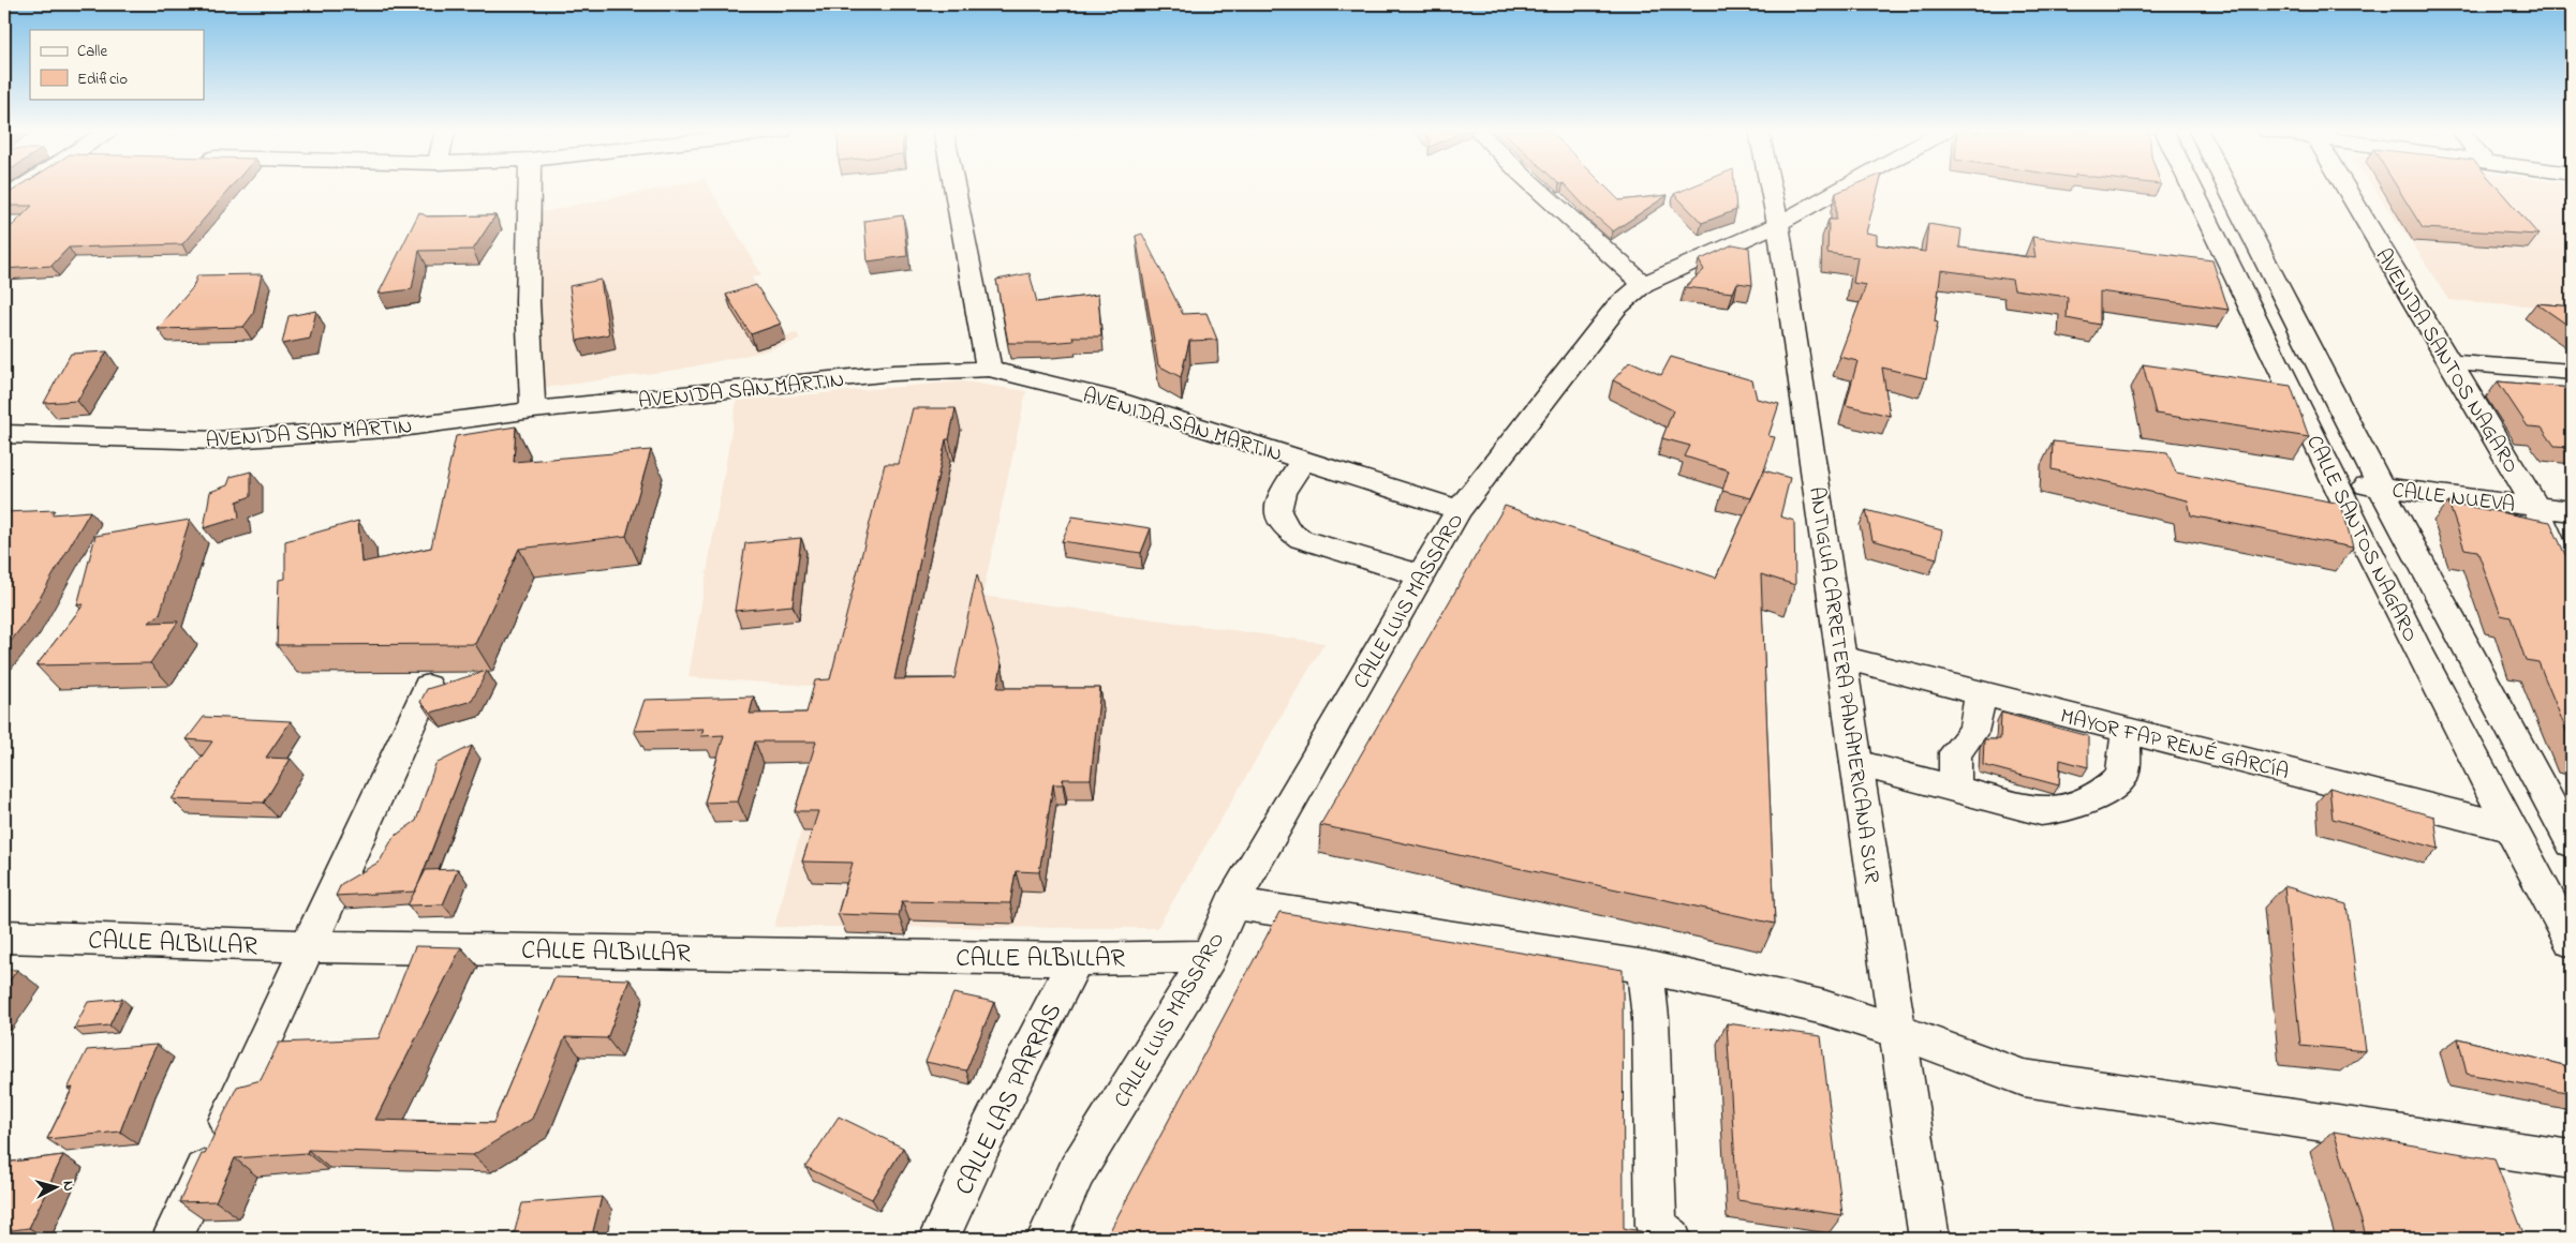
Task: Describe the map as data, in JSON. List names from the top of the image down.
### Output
{
  "streets": {
    "main road": [
      "AVENIDA SANTOS NAGARO",
      "AVENIDA SAN MARTIN",
      "CALLE NUEVA",
      "CALLE SANTOS NAGARO",
      "CALLE LUIS MASSARO",
      "ANTIGUA CARRETERA PANAMERICANA SUR",
      "MAYOR FAP RENÉ GARCÍA",
      "CALLE ALBILLAR",
      "CALLE LAS PARRAS"
    ]
  },
  "crossings": [
    ["AVENIDA SANTOS NAGARO", "CALLE NUEVA"],
    ["AVENIDA SAN MARTIN", "CALLE LUIS MASSARO"],
    ["CALLE NUEVA", "CALLE SANTOS NAGARO"],
    ["CALLE SANTOS NAGARO", "MAYOR FAP RENÉ GARCÍA"],
    ["CALLE LUIS MASSARO", "ANTIGUA CARRETERA PANAMERICANA SUR"],
    ["CALLE LUIS MASSARO", "CALLE ALBILLAR"],
    ["ANTIGUA CARRETERA PANAMERICANA SUR", "MAYOR FAP RENÉ GARCÍA"],
    ["CALLE ALBILLAR", "CALLE LAS PARRAS"]
  ],
  "legend": ["Calle", "Edificio"],
  "north": "right"
}
